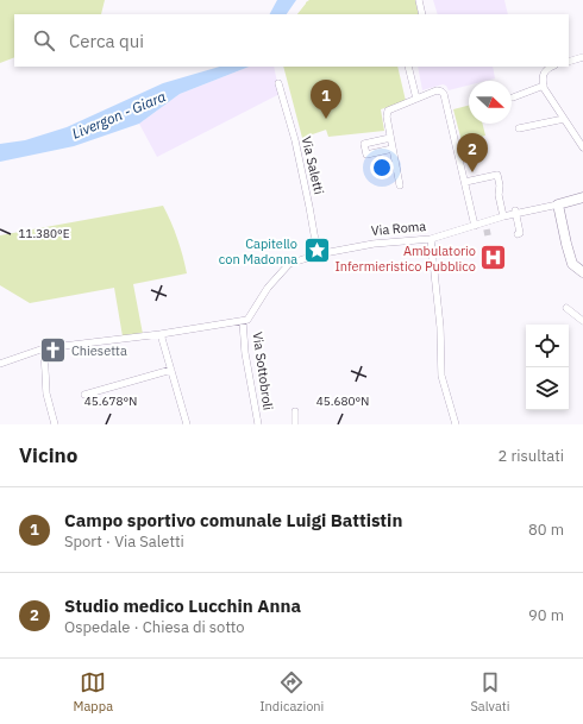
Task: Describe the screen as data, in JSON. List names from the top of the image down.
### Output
{
  "streets": {
    "main road": ["Via Roma"],
    "street": ["Via Saletti", "Via Sottobroli"]
  },
  "crossings": [
    ["Via Saletti", "Via Roma"],
    ["Via Roma", "Via Sottobroli"]
  ],
  "water": ["Livergon - Giara"],
  "places": {
    "place": ["Capitello con Madonna"],
    "hospital": ["Ambulatorio Infermieristico Pubblico"],
    "church": ["Chiesetta"]
  },
  "north": "right",
  "page": {
    "search": "Cerca qui",
    "pins": ["1", "2"],
    "heading": ["Vicino", "2 risultati"],
    "list": [
      {
        "mark": "1",
        "name": "Campo sportivo comunale Luigi Battistin",
        "note": "Sport · Via Saletti",
        "value": "80 m"
      },
      {
        "mark": "2",
        "name": "Studio medico Lucchin Anna",
        "note": "Ospedale · Chiesa di sotto",
        "value": "90 m"
      }
    ],
    "nav": ["Mappa", "Indicazioni", "Salvati"]
  },
  "coordinates": ["11.380°E", "45.678°N", "45.680°N"]
}
